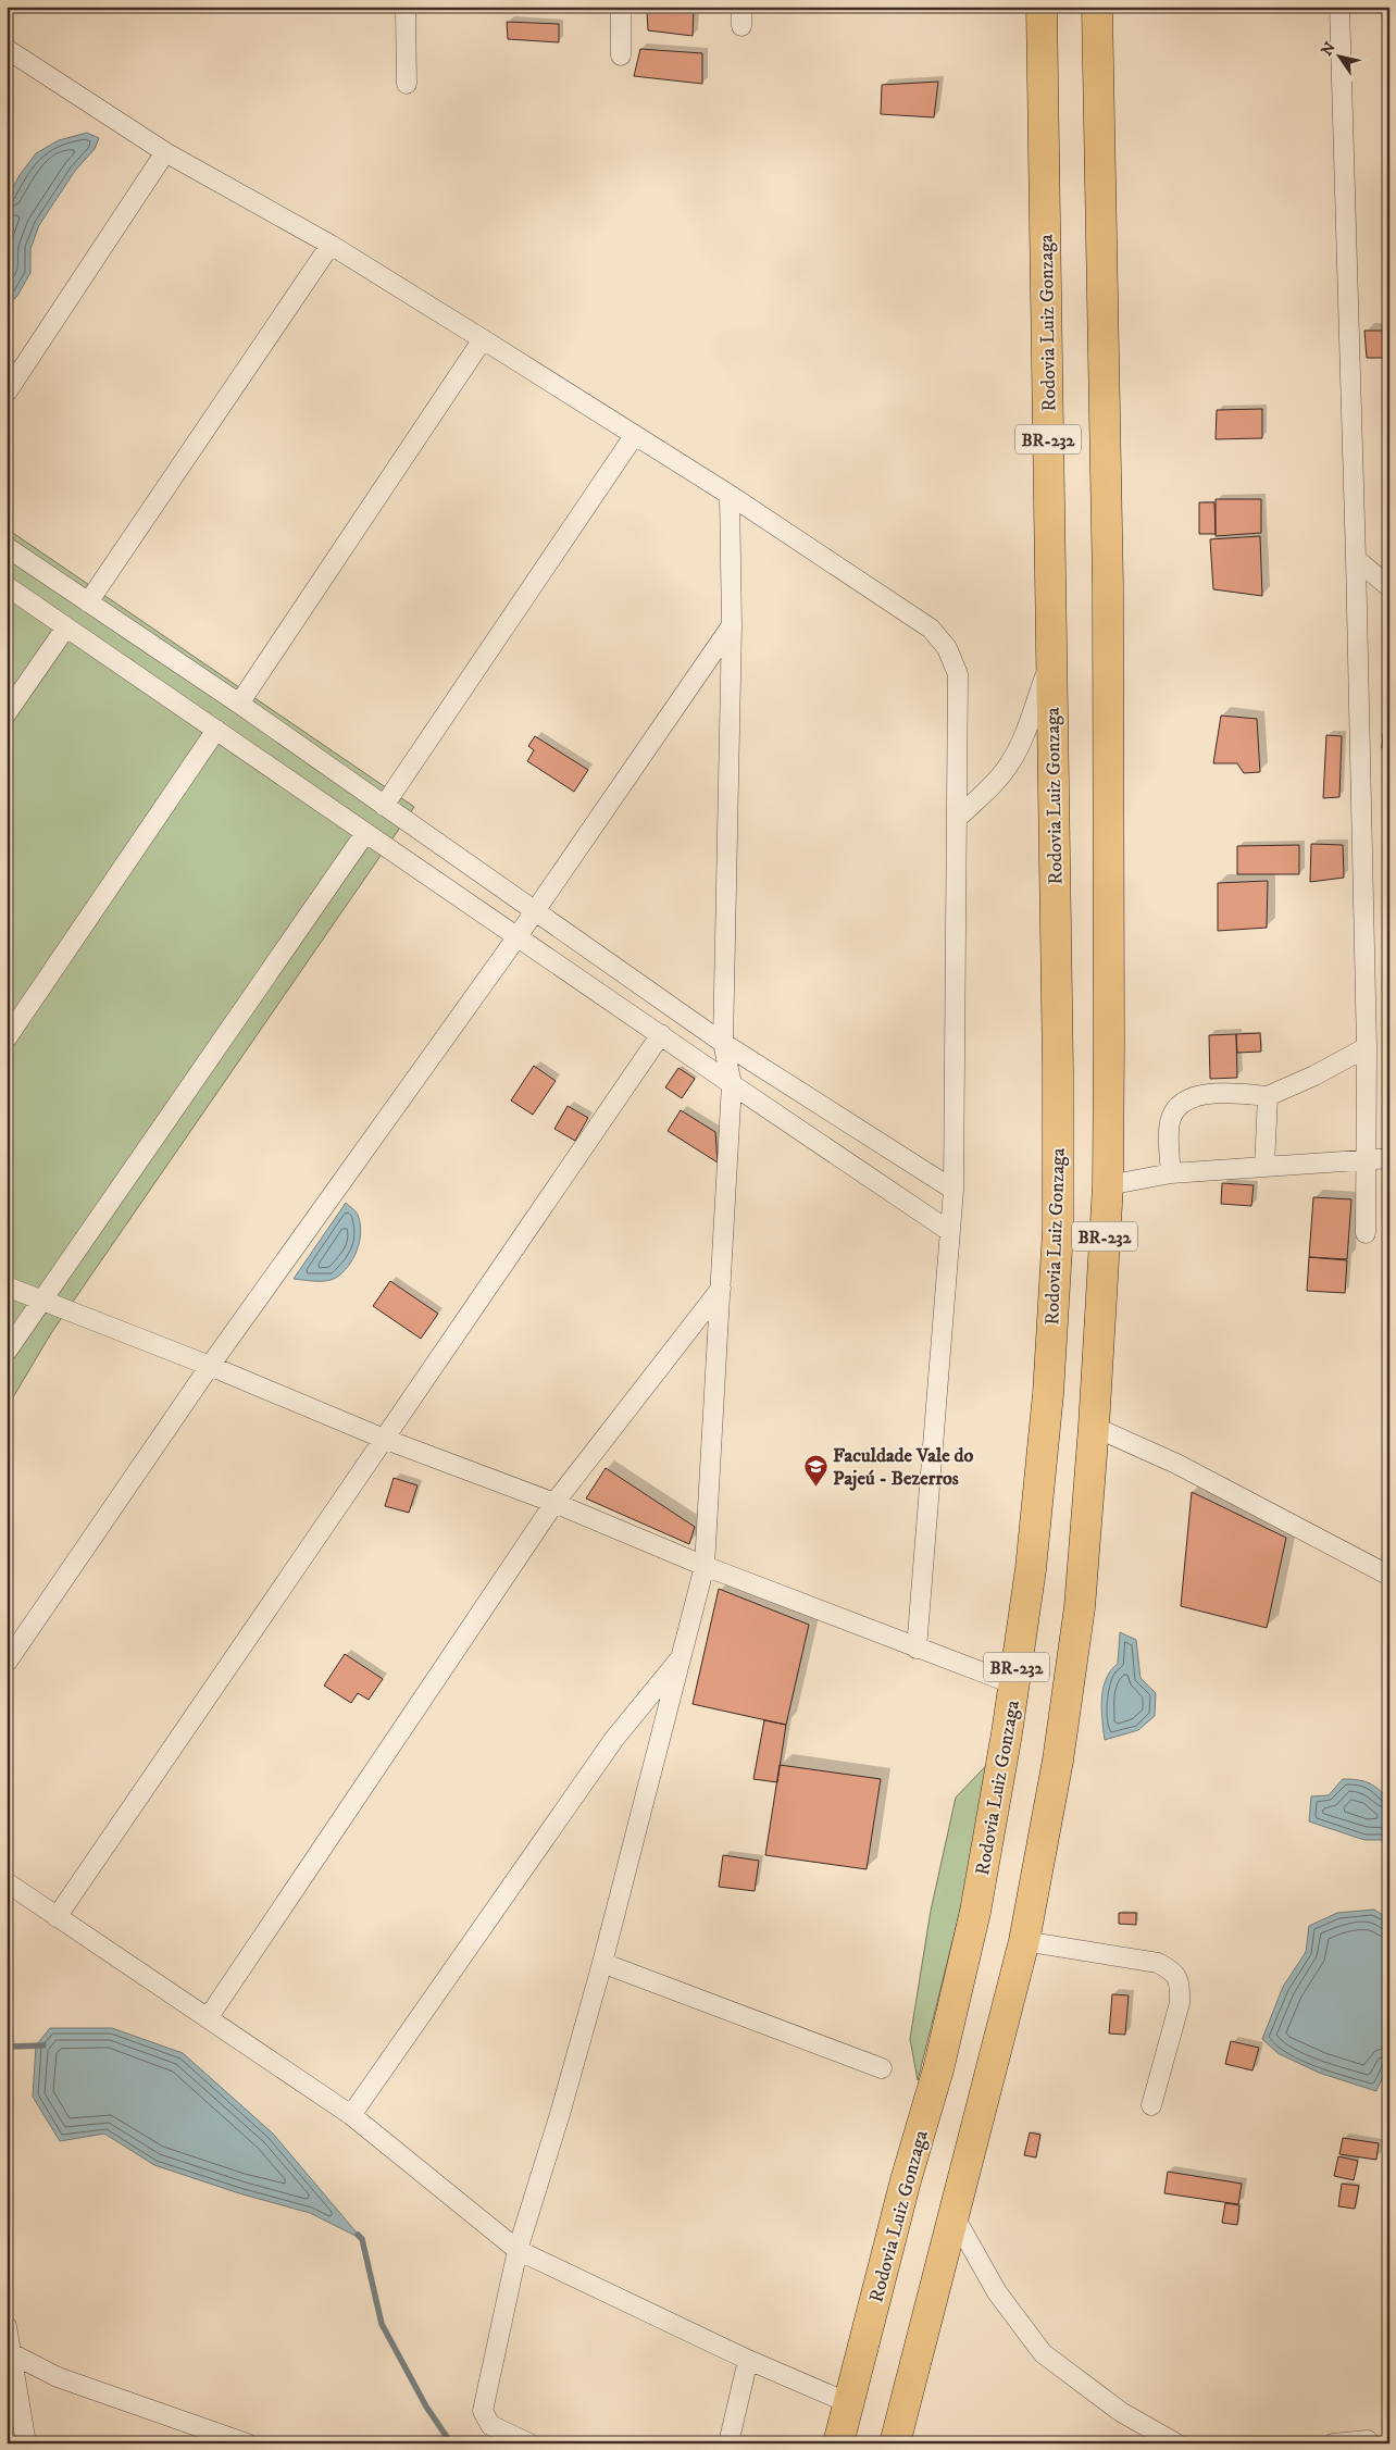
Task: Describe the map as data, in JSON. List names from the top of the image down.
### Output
{
  "streets": {
    "highway": ["Rodovia Luiz Gonzaga", "BR-232"]
  },
  "places": {
    "school or university": ["Faculdade Vale do Pajeú - Bezerros"]
  },
  "north": "top left"
}
